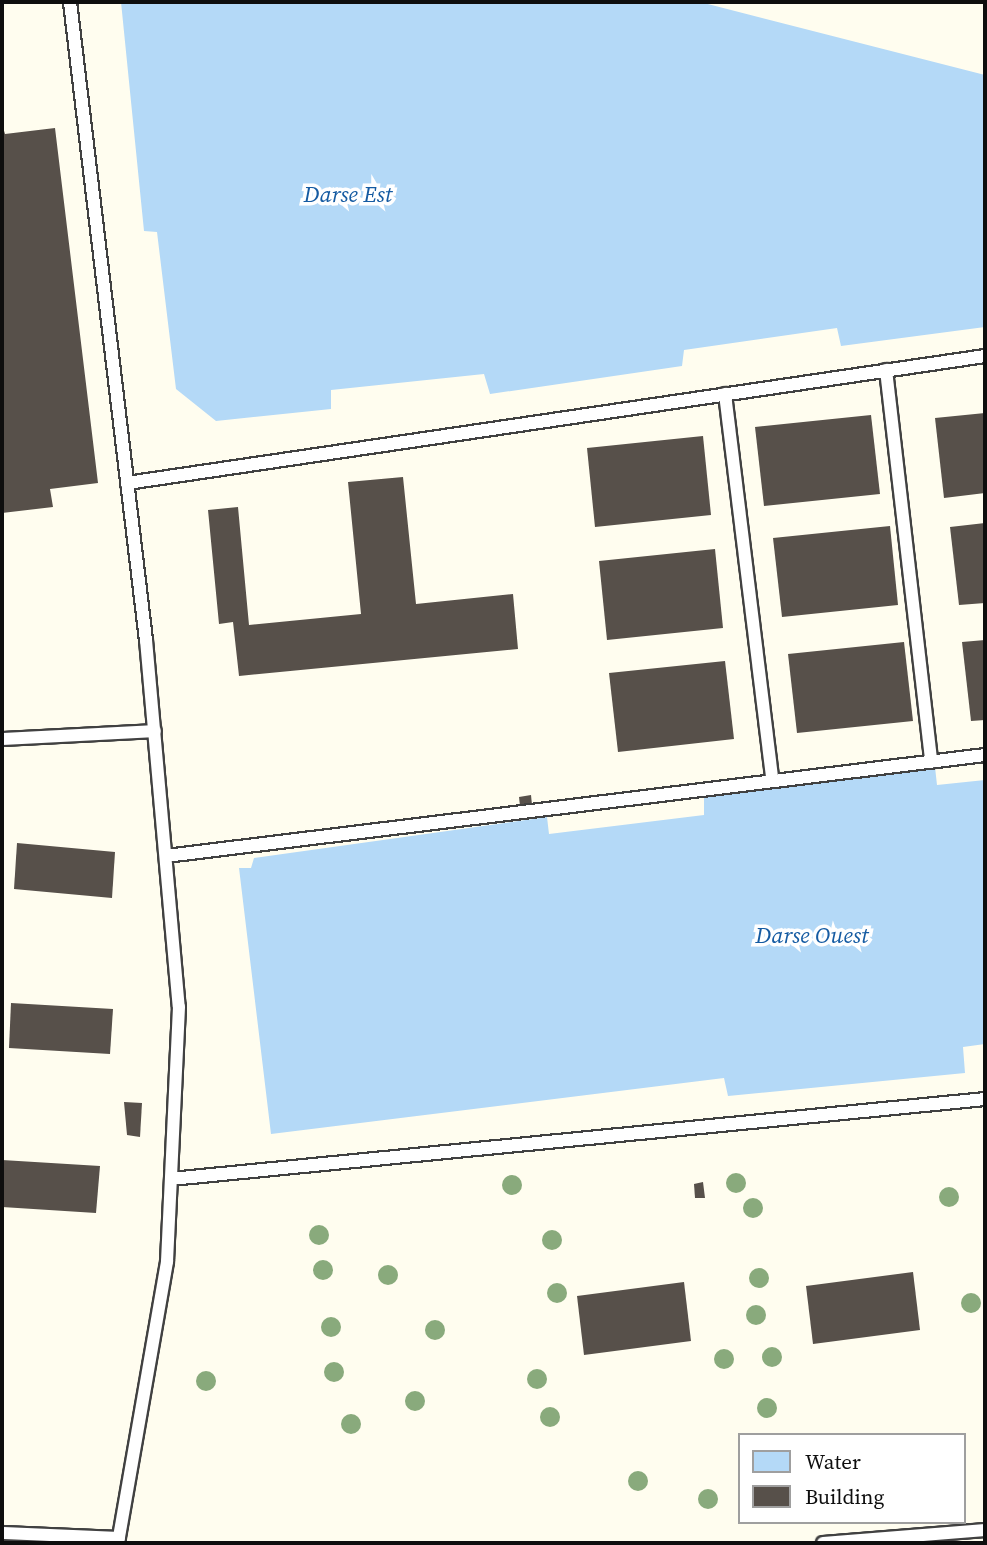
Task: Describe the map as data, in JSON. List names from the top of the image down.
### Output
{
  "water": ["Darse Est", "Darse Ouest"],
  "legend": ["Water", "Building"]
}
